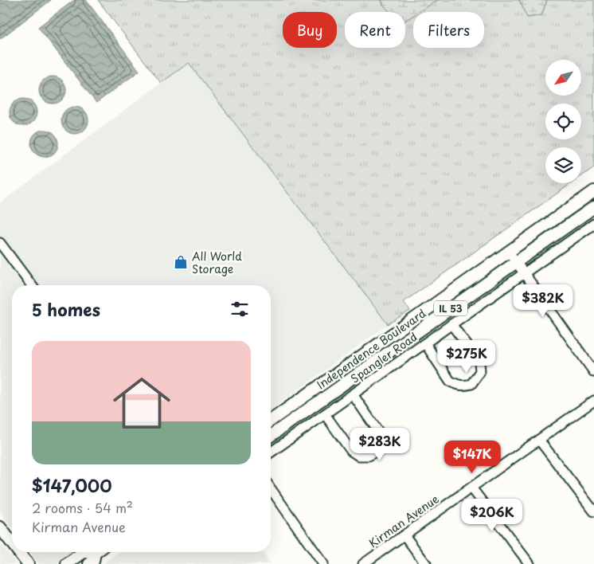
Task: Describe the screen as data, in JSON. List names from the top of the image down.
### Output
{
  "streets": {
    "main road": ["IL 53", "Independence Boulevard"],
    "street": ["Spangler Road", "Kirman Avenue"]
  },
  "places": {
    "shop": ["All World Storage"]
  },
  "north": "bottom left",
  "page": {
    "chip": ["Buy", "Rent", "Filters"],
    "price": [
      "$382K",
      "$275K",
      "$283K",
      "$147K",
      "$206K"
    ],
    "heading": "5 homes",
    "list": [
      {
        "name": "$147,000",
        "note": "2 rooms · 54 m² · Kirman Avenue"
      }
    ]
  }
}
